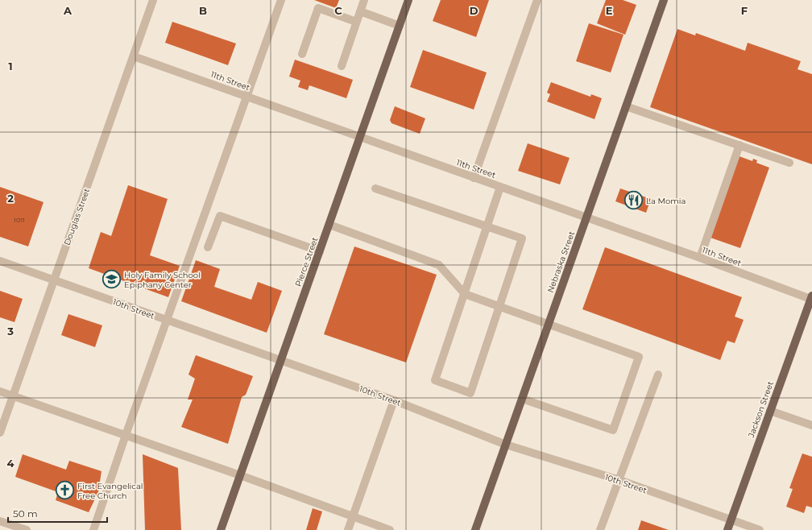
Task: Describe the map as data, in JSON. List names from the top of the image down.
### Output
{
  "streets": {
    "main road": ["Pierce Street", "Nebraska Street", "Jackson Street"],
    "street": ["11th Street", "Douglas Street", "10th Street"]
  },
  "crossings": [
    ["11th Street", "Douglas Street"],
    ["11th Street", "Pierce Street"],
    ["11th Street", "Nebraska Street"],
    ["11th Street", "Jackson Street"],
    ["Douglas Street", "10th Street"],
    ["Pierce Street", "10th Street"],
    ["Nebraska Street", "10th Street"],
    ["10th Street", "Jackson Street"]
  ],
  "places": {
    "restaurant": ["La Momia"],
    "school or university": ["Holy Family School Epiphany Center"],
    "church": ["First Evangelical Free Church"]
  },
  "house_numbers": ["1011"],
  "scale_bar": "50 m",
  "grid": {
    "columns": [
      "A",
      "B",
      "C",
      "D",
      "E",
      "F"
    ],
    "rows": [
      "1",
      "2",
      "3",
      "4"
    ]
  }
}
